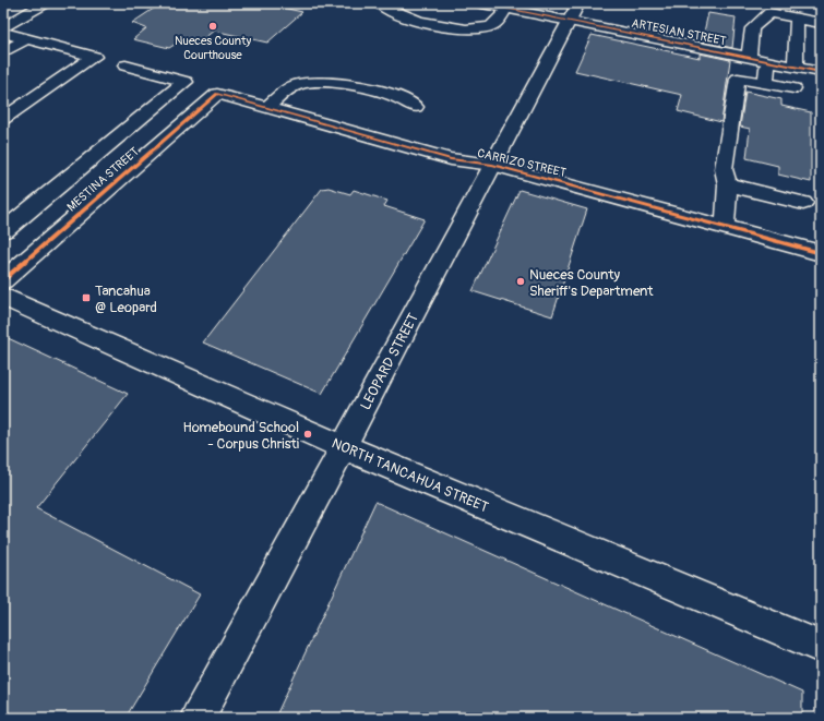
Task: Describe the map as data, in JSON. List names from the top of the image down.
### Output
{
  "streets": {
    "main road": [
      "ARTESIAN STREET",
      "CARRIZO STREET",
      "MESTINA STREET",
      "LEOPARD STREET",
      "NORTH TANCAHUA STREET"
    ]
  },
  "crossings": [
    ["ARTESIAN STREET", "LEOPARD STREET"],
    ["CARRIZO STREET", "MESTINA STREET"],
    ["CARRIZO STREET", "LEOPARD STREET"],
    ["LEOPARD STREET", "NORTH TANCAHUA STREET"]
  ],
  "places": {
    "other": ["Nueces County Courthouse", "Nueces County Sheriff's Department", "Homebound School - Corpus Christi"],
    "transit": ["Tancahua @ Leopard"]
  }
}
